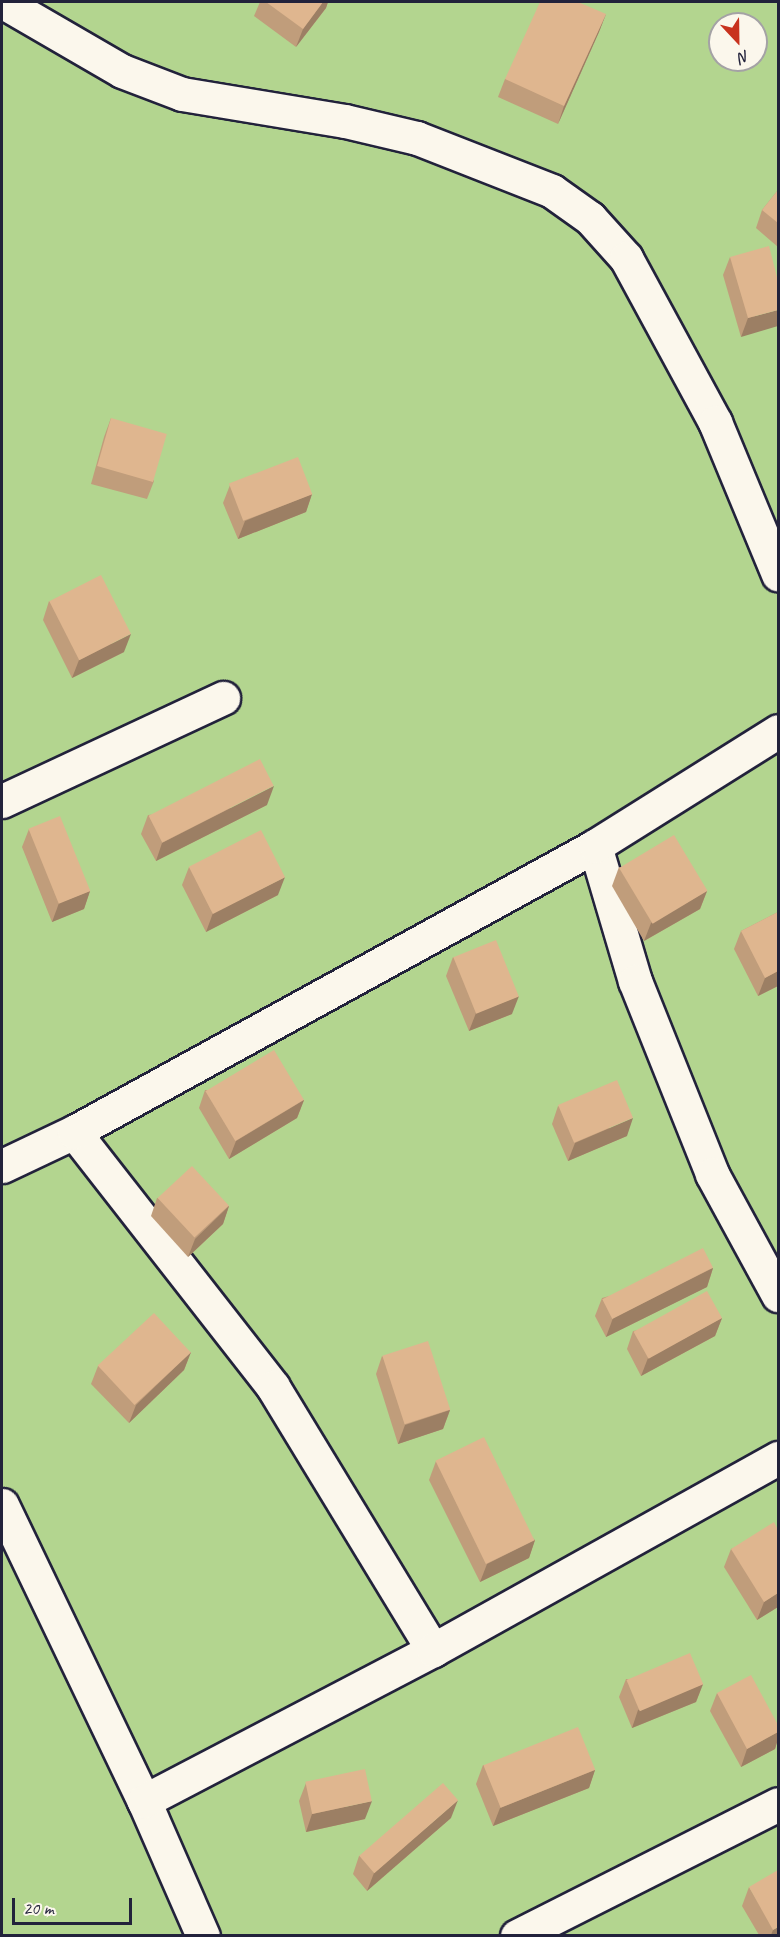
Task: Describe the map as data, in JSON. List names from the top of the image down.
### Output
{
  "scale_bar": "20 m",
  "north": "bottom"
}
